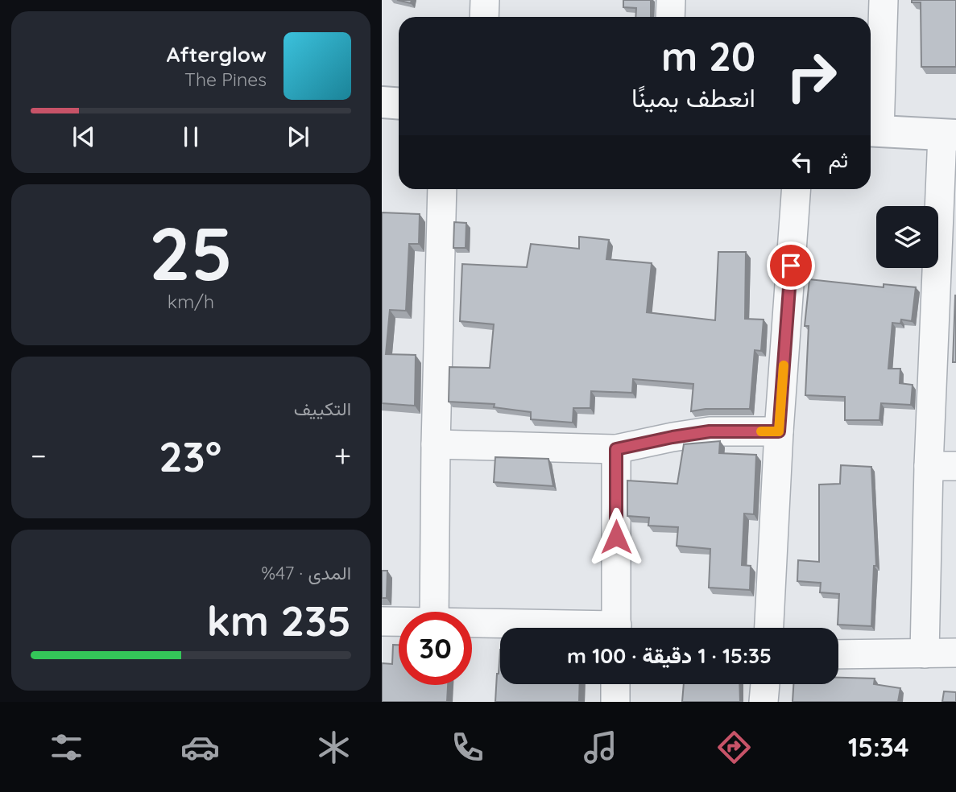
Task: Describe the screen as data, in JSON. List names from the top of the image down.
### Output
{
  "page": {
    "turn": ["20 m", "انعطف يمينًا"],
    "song": ["Afterglow", "The Pines"],
    "then": "ثم",
    "tile": [
      ["25", "km/h"],
      "التكييف",
      ["المدى · 47%", "235 km"]
    ],
    "heat": ["−", "23°", "+"],
    "limit": "30",
    "trip": "15:35 · 1 دقيقة · 100 m",
    "tabs": "15:34"
  }
}
